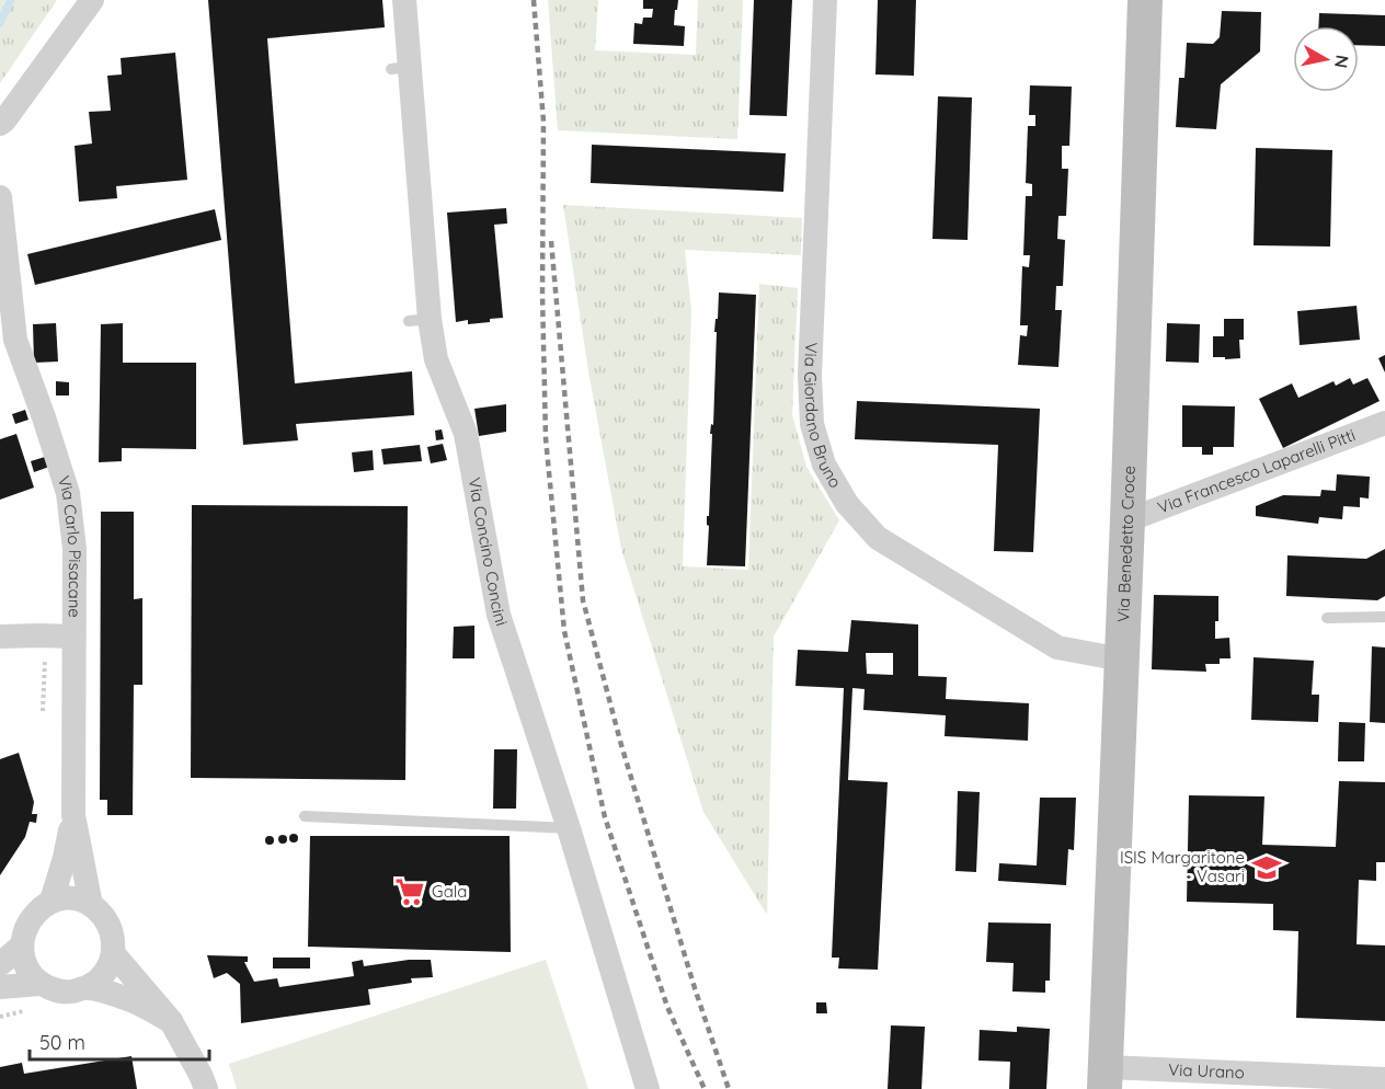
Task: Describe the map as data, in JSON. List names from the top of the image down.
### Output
{
  "streets": {
    "main road": ["Via Benedetto Croce"],
    "street": [
      "Via Giordano Bruno",
      "Via Francesco Laparelli Pitti",
      "Via Carlo Pisacane",
      "Via Concino Concini",
      "Via Urano"
    ]
  },
  "crossings": [
    ["Via Giordano Bruno", "Via Benedetto Croce"],
    ["Via Francesco Laparelli Pitti", "Via Benedetto Croce"],
    ["Via Benedetto Croce", "Via Urano"]
  ],
  "places": {
    "school or university": ["ISIS Margaritone - Vasari"],
    "supermarket": ["Gala"]
  },
  "scale_bar": "50 m",
  "north": "right"
}
